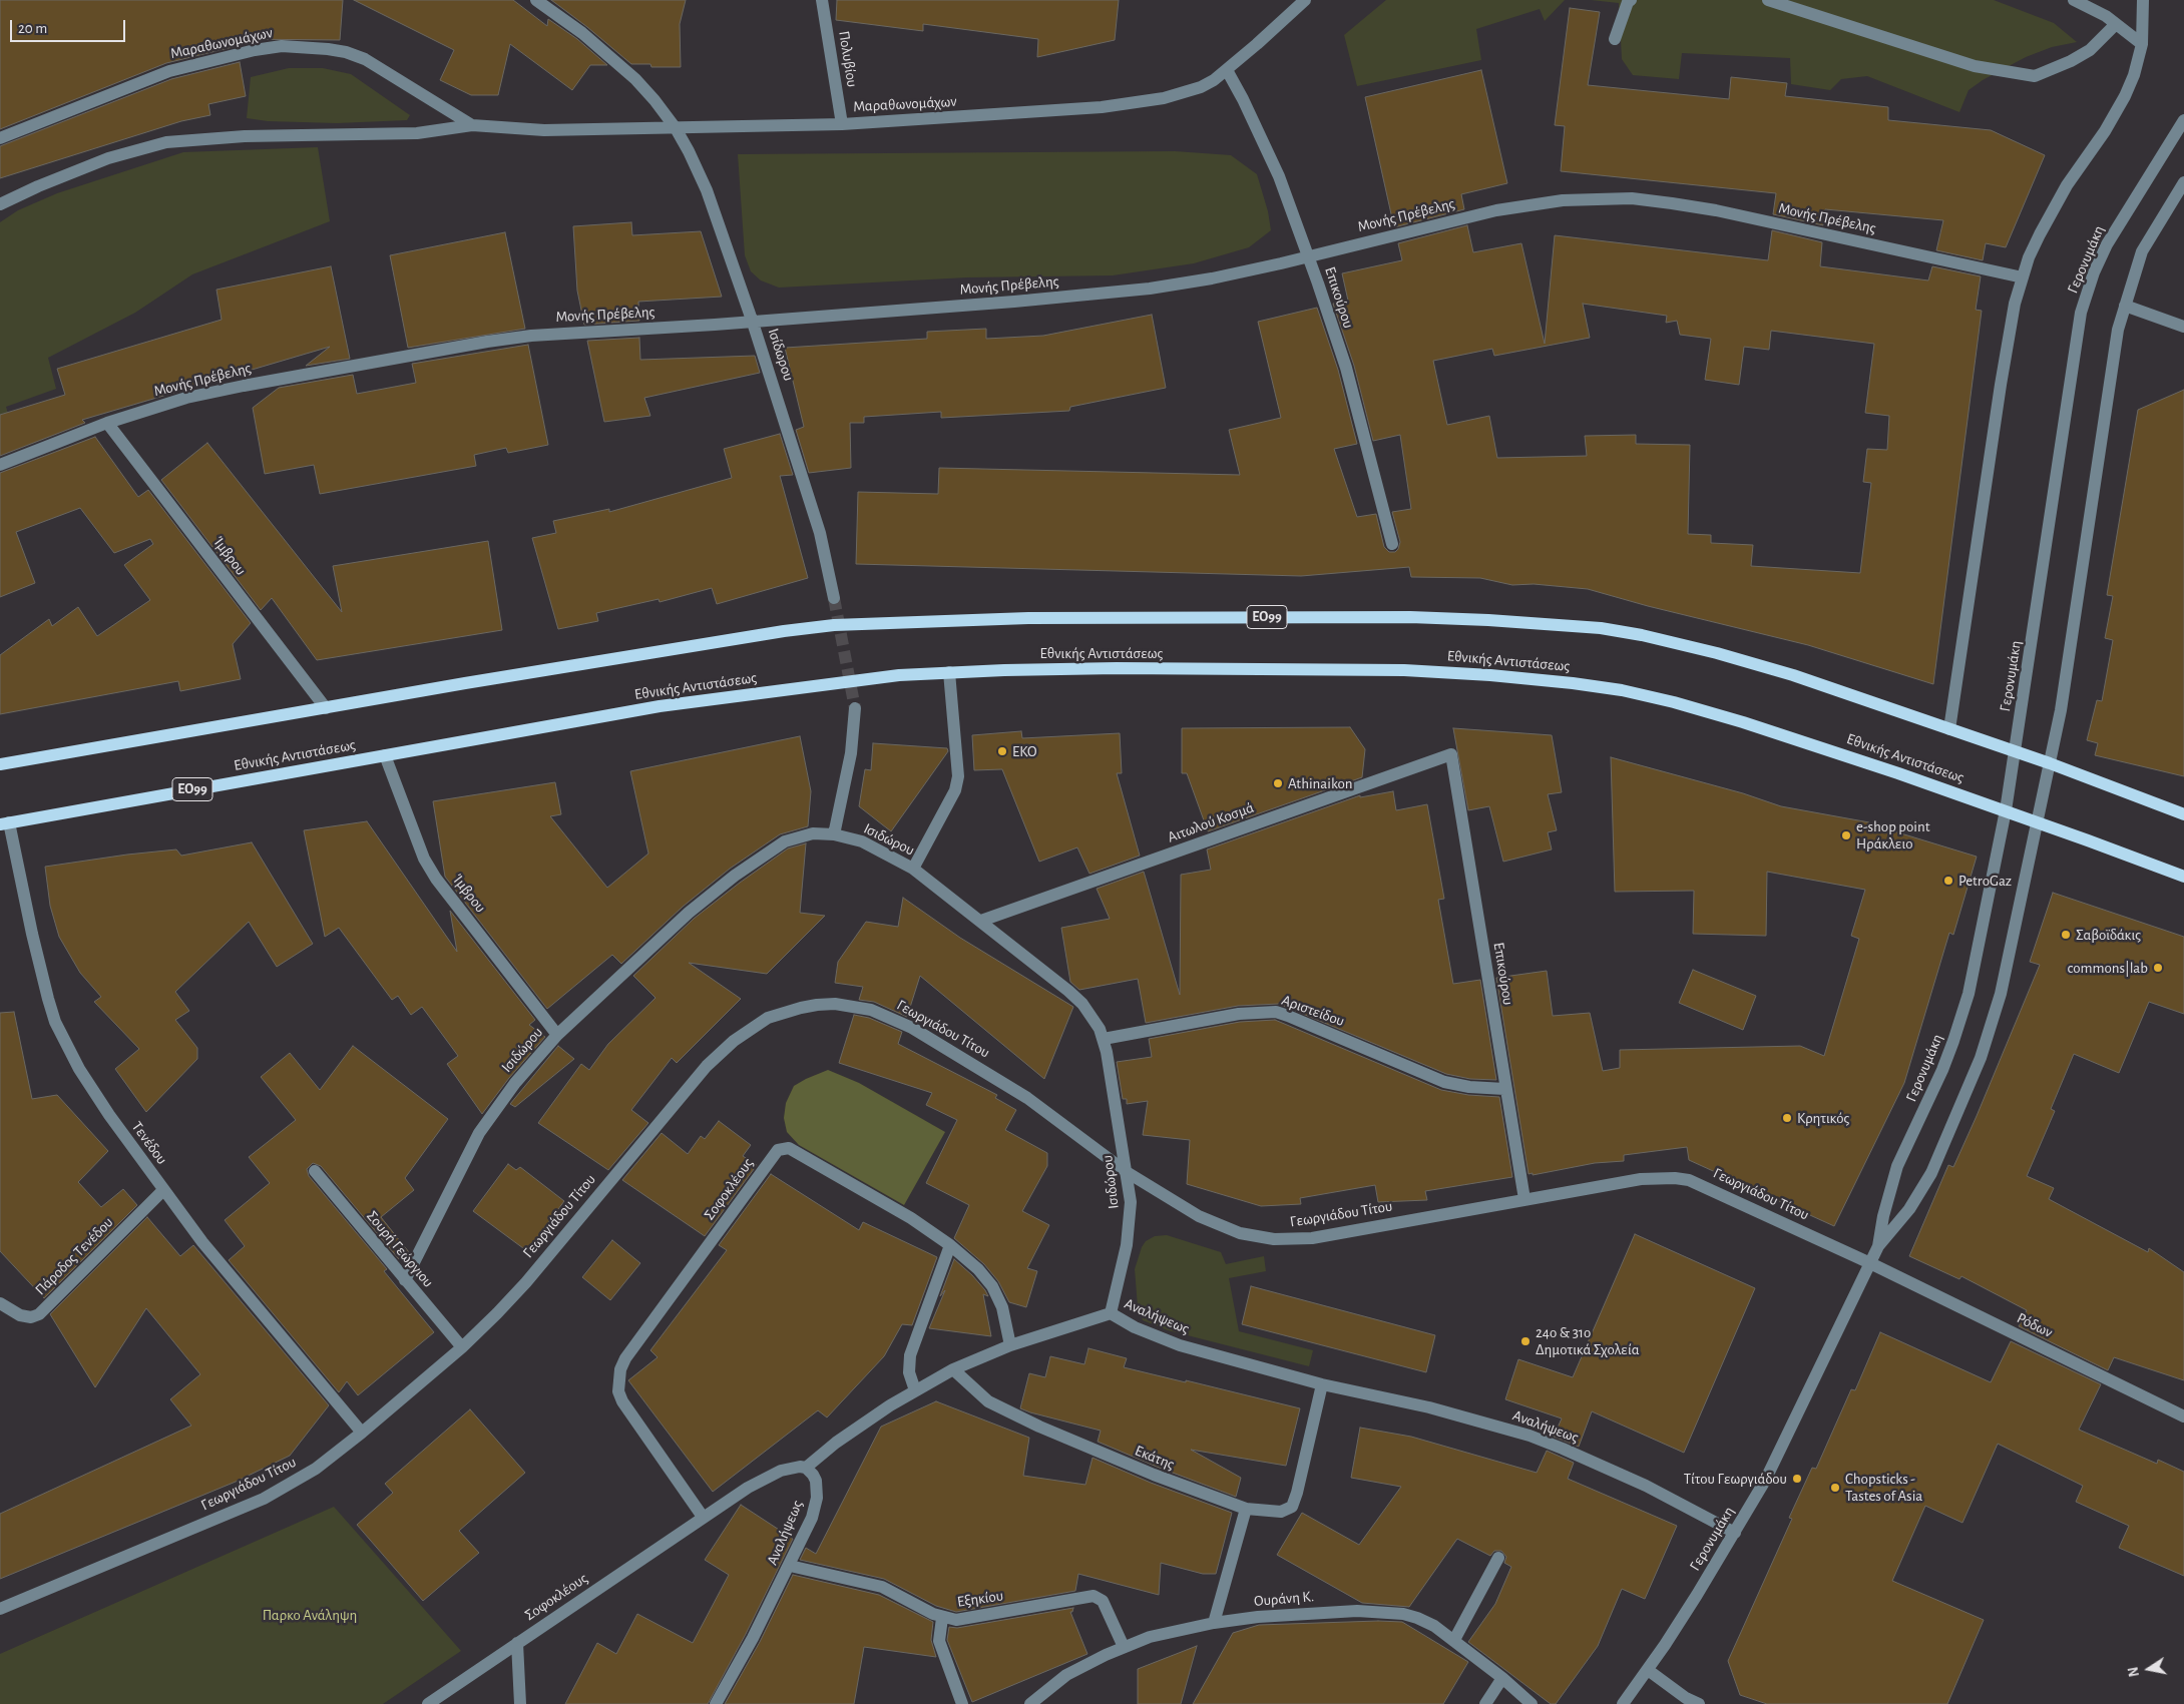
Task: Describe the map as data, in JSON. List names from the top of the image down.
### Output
{
  "streets": {
    "main road": ["ΕΟ99", "Εθνικής Αντιστάσεως"],
    "street": [
      "Μαραθωνομάχων",
      "Πολυβίου",
      "Μονής Πρέβελης",
      "Γερονυμάκη",
      "Επικούρου",
      "Ισίδωρου",
      "Ίμβρου",
      "Αιτωλού Κοσμά",
      "Ισιδώρου",
      "Αριστείδου",
      "Γεωργιάδου Τίτου",
      "Τενέδου",
      "Σοφοκλέους",
      "Σουρή Γεώργιου",
      "Πάροδος Τενέδου",
      "Αναλήψεως",
      "Ρόδων",
      "Εκάτης",
      "Εξηκίου",
      "Ουράνη Κ."
    ]
  },
  "crossings": [
    ["Μαραθωνομάχων", "Πολυβίου"],
    ["Μαραθωνομάχων", "Επικούρου"],
    ["Μαραθωνομάχων", "Ισίδωρου"],
    ["Μονής Πρέβελης", "Επικούρου"],
    ["Μονής Πρέβελης", "Ισίδωρου"],
    ["Μονής Πρέβελης", "Ίμβρου"],
    ["Γερονυμάκη", "ΕΟ99"],
    ["Γερονυμάκη", "Εθνικής Αντιστάσεως"],
    ["Γερονυμάκη", "Γεωργιάδου Τίτου"],
    ["Γερονυμάκη", "Αναλήψεως"],
    ["Γερονυμάκη", "Ρόδων"],
    ["Επικούρου", "Αιτωλού Κοσμά"],
    ["Επικούρου", "Αριστείδου"],
    ["Επικούρου", "Γεωργιάδου Τίτου"],
    ["Ίμβρου", "ΕΟ99"],
    ["Ίμβρου", "Εθνικής Αντιστάσεως"],
    ["Ίμβρου", "Ισιδώρου"],
    ["Εθνικής Αντιστάσεως", "Τενέδου"],
    ["Αιτωλού Κοσμά", "Ισιδώρου"],
    ["Ισιδώρου", "Αριστείδου"],
    ["Ισιδώρου", "Γεωργιάδου Τίτου"],
    ["Ισιδώρου", "Σουρή Γεώργιου"],
    ["Ισιδώρου", "Αναλήψεως"],
    ["Γεωργιάδου Τίτου", "Τενέδου"],
    ["Γεωργιάδου Τίτου", "Σουρή Γεώργιου"],
    ["Γεωργιάδου Τίτου", "Ρόδων"],
    ["Τενέδου", "Πάροδος Τενέδου"],
    ["Σοφοκλέους", "Αναλήψεως"],
    ["Αναλήψεως", "Εκάτης"],
    ["Αναλήψεως", "Εξηκίου"],
    ["Εξηκίου", "Ουράνη Κ."]
  ],
  "parks": ["Παρκο Ανάληψη"],
  "places": [
    "EKO",
    "Athinaikon",
    "e-shop point Ηράκλειο",
    "PetroGaz",
    "Σαβοϊδάκις",
    "commons|lab",
    "Κρητικός",
    "24ο & 31ο Δημοτικά Σχολεία",
    "Τίτου Γεωργιάδου",
    "Chopsticks - Tastes of Asia"
  ],
  "scale_bar": "20 m",
  "north": "left"
}
